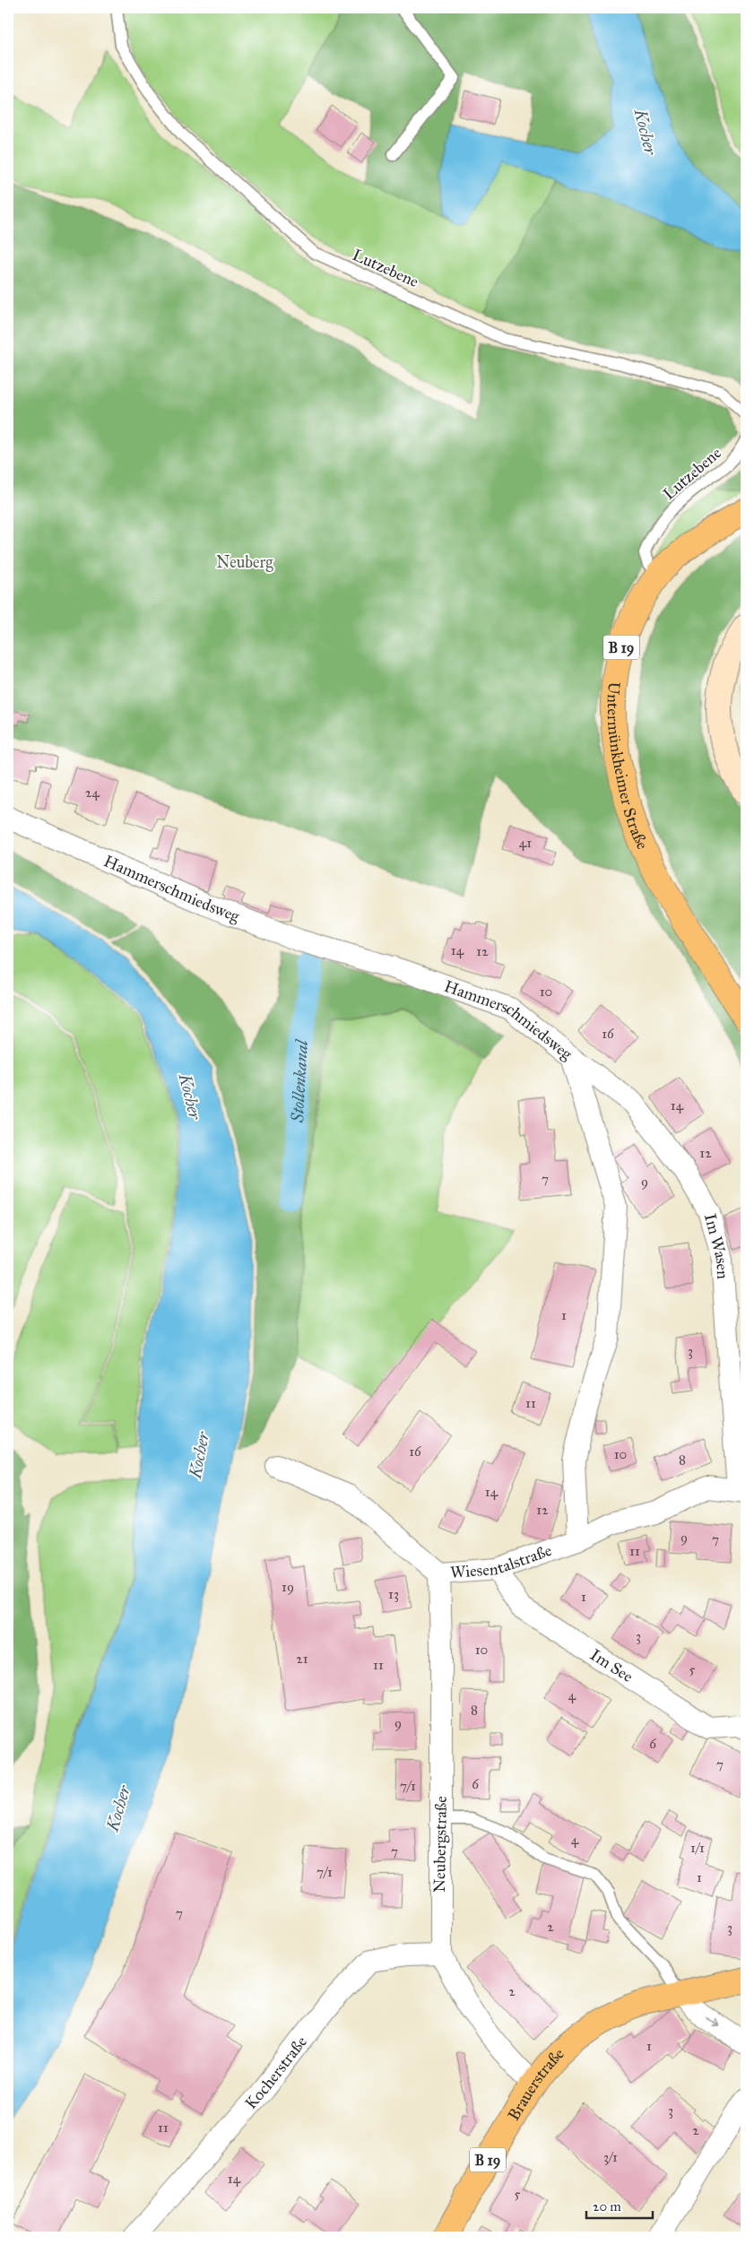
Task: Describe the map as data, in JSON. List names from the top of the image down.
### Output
{
  "streets": {
    "main road": ["B 19", "Untermünkheimer Straße", "Brauerstraße"],
    "street": [
      "Hammerschmiedsweg",
      "Im Wasen",
      "Wiesentalstraße",
      "Im See",
      "Neubergstraße",
      "Kocherstraße"
    ],
    "lane": ["Lutzebene"]
  },
  "crossings": [
    ["Lutzebene", "Untermünkheimer Straße"],
    ["B 19", "Brauerstraße"],
    ["Hammerschmiedsweg", "Im Wasen"],
    ["Hammerschmiedsweg", "Wiesentalstraße"],
    ["Im Wasen", "Wiesentalstraße"],
    ["Wiesentalstraße", "Im See"],
    ["Wiesentalstraße", "Neubergstraße"],
    ["Neubergstraße", "Kocherstraße"],
    ["Neubergstraße", "Brauerstraße"]
  ],
  "water": ["Kocher", "Stollenkanal"],
  "parks": ["Neuberg"],
  "house_numbers": [
    "24",
    "41",
    "14",
    "12",
    "10",
    "16",
    "14",
    "12",
    "7",
    "9",
    "1",
    "3",
    "11",
    "16",
    "10",
    "8",
    "14",
    "12",
    "9",
    "7",
    "11",
    "19",
    "13",
    "1",
    "3",
    "10",
    "21",
    "11",
    "5",
    "4",
    "8",
    "9",
    "6",
    "7",
    "6",
    "7/1",
    "4",
    "1/1",
    "7",
    "7/1",
    "1",
    "7",
    "2",
    "3",
    "2",
    "1",
    "3",
    "11",
    "2",
    "3/1",
    "14",
    "5"
  ],
  "scale_bar": "20 m"
}
